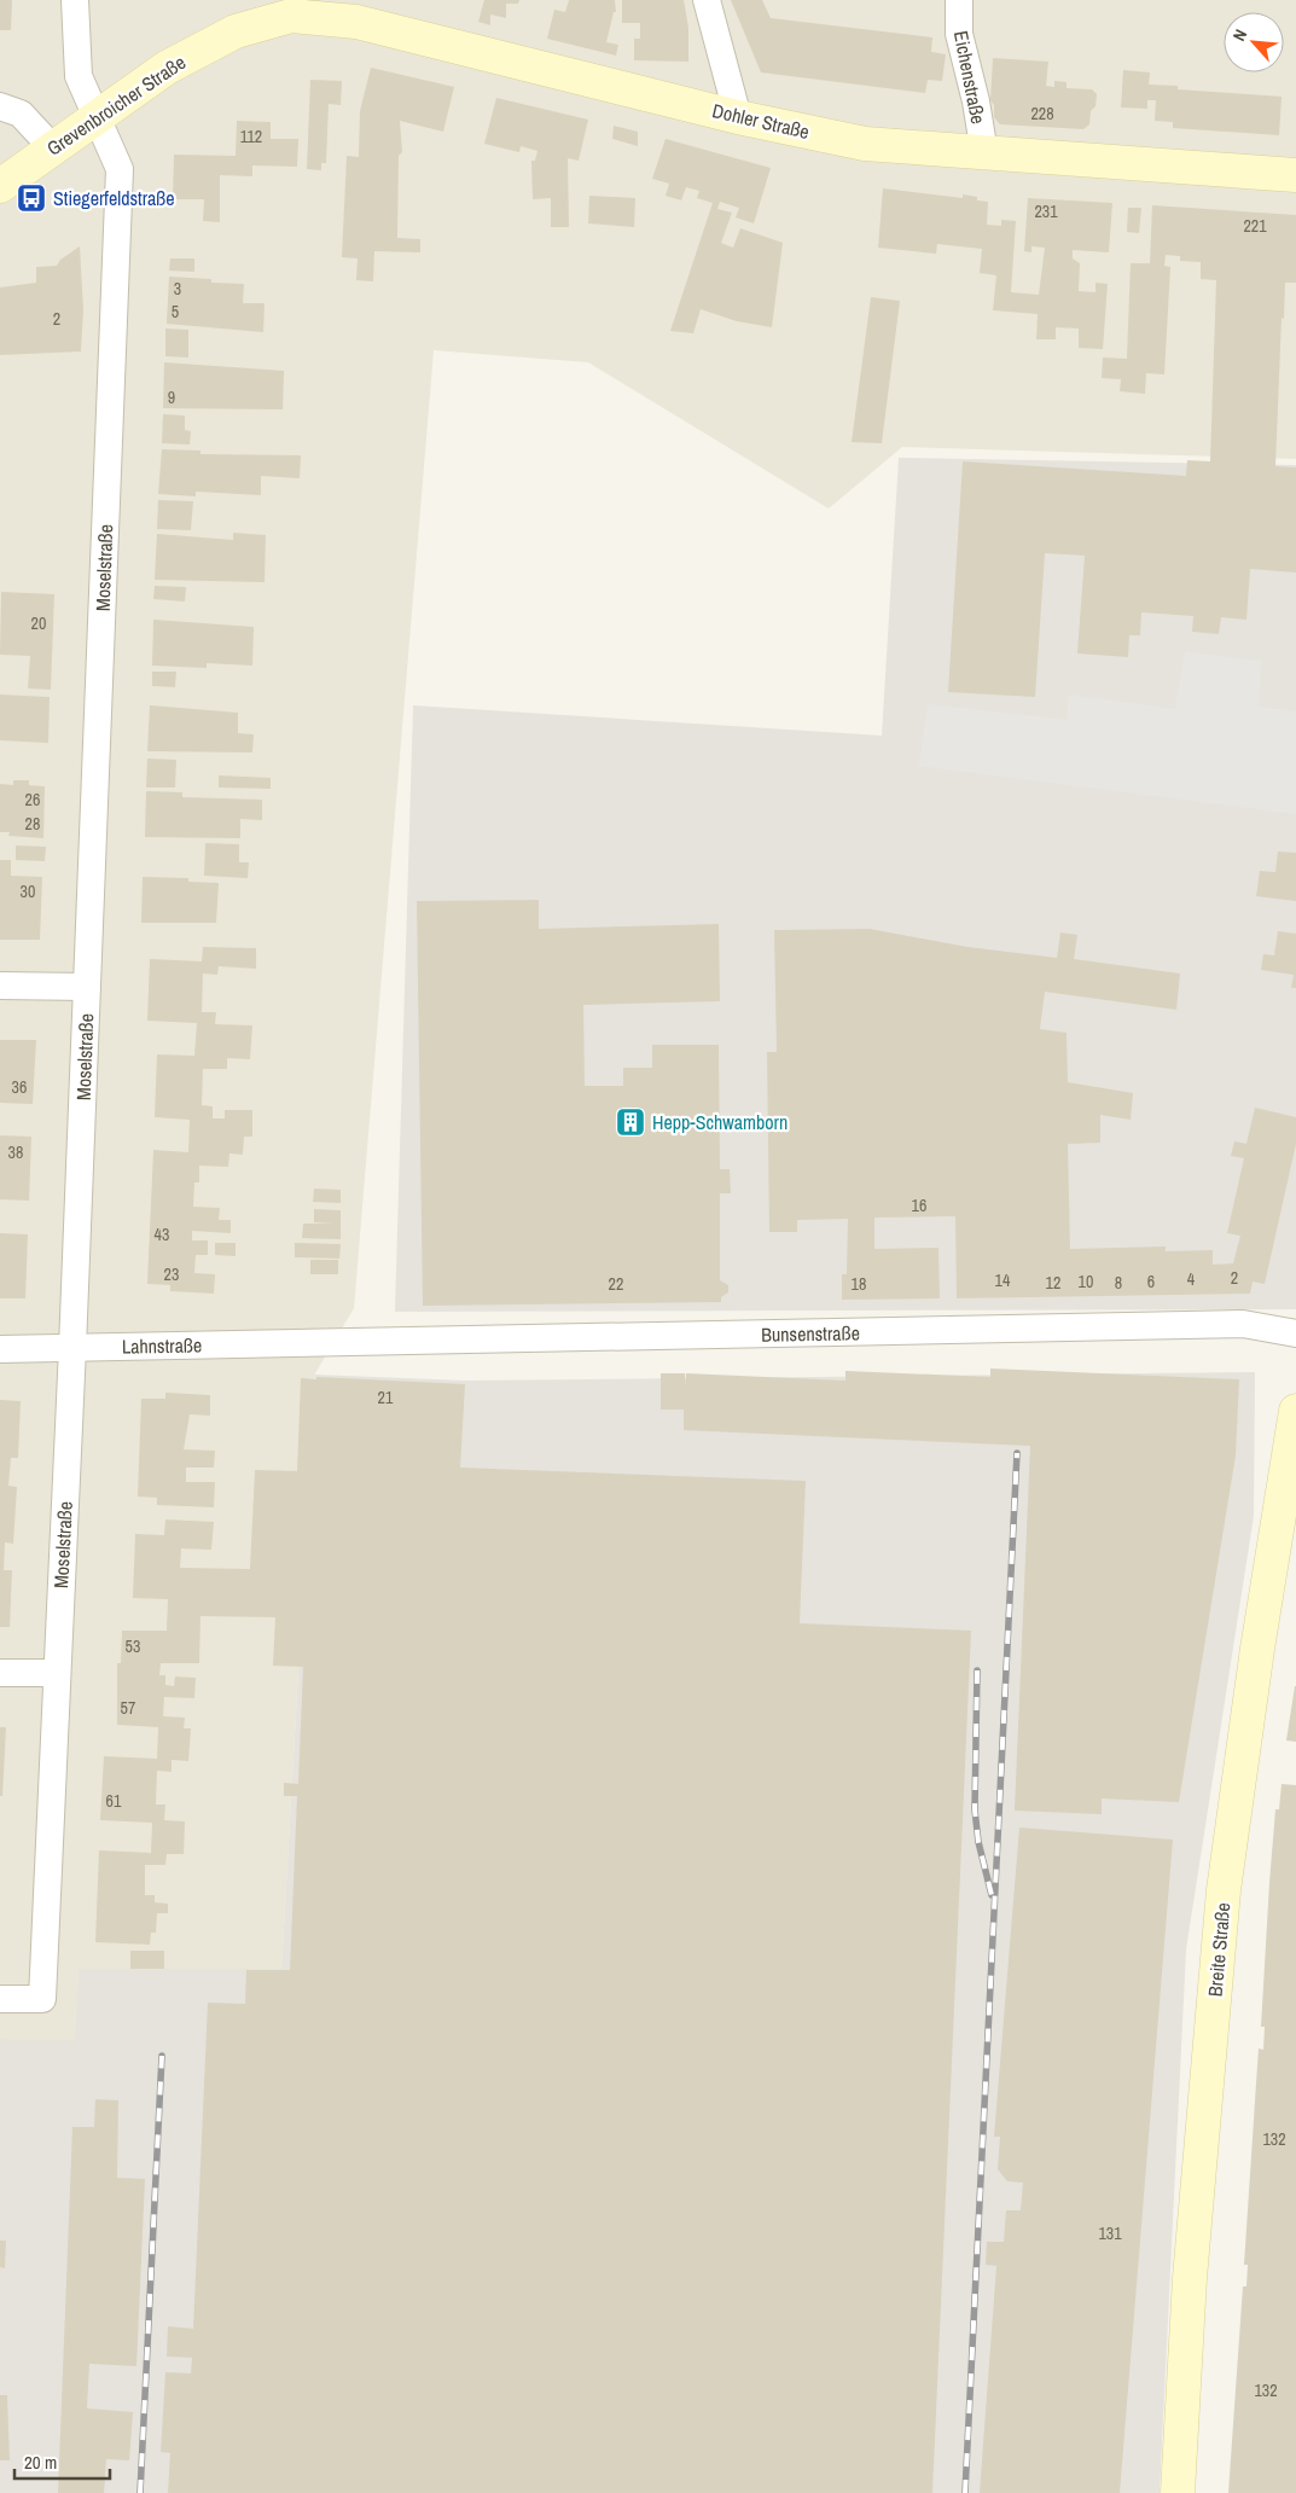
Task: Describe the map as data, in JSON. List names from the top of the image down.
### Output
{
  "streets": {
    "main road": ["Grevenbroicher Straße", "Dohler Straße", "Breite Straße"],
    "street": [
      "Eichenstraße",
      "Moselstraße",
      "Bunsenstraße",
      "Lahnstraße"
    ]
  },
  "crossings": [
    ["Eichenstraße", "Dohler Straße"],
    ["Grevenbroicher Straße", "Dohler Straße"],
    ["Grevenbroicher Straße", "Moselstraße"],
    ["Moselstraße", "Lahnstraße"],
    ["Bunsenstraße", "Lahnstraße"]
  ],
  "places": {
    "bus stop": ["Stiegerfeldstraße"],
    "building": ["Hepp-Schwamborn"]
  },
  "house_numbers": [
    "228",
    "112",
    "231",
    "221",
    "3",
    "5",
    "2",
    "9",
    "20",
    "26",
    "28",
    "30",
    "36",
    "38",
    "16",
    "43",
    "23",
    "2",
    "4",
    "14",
    "10",
    "6",
    "12",
    "8",
    "22",
    "18",
    "21",
    "53",
    "57",
    "61",
    "132",
    "131",
    "132"
  ],
  "scale_bar": "20 m",
  "north": "top left"
}
